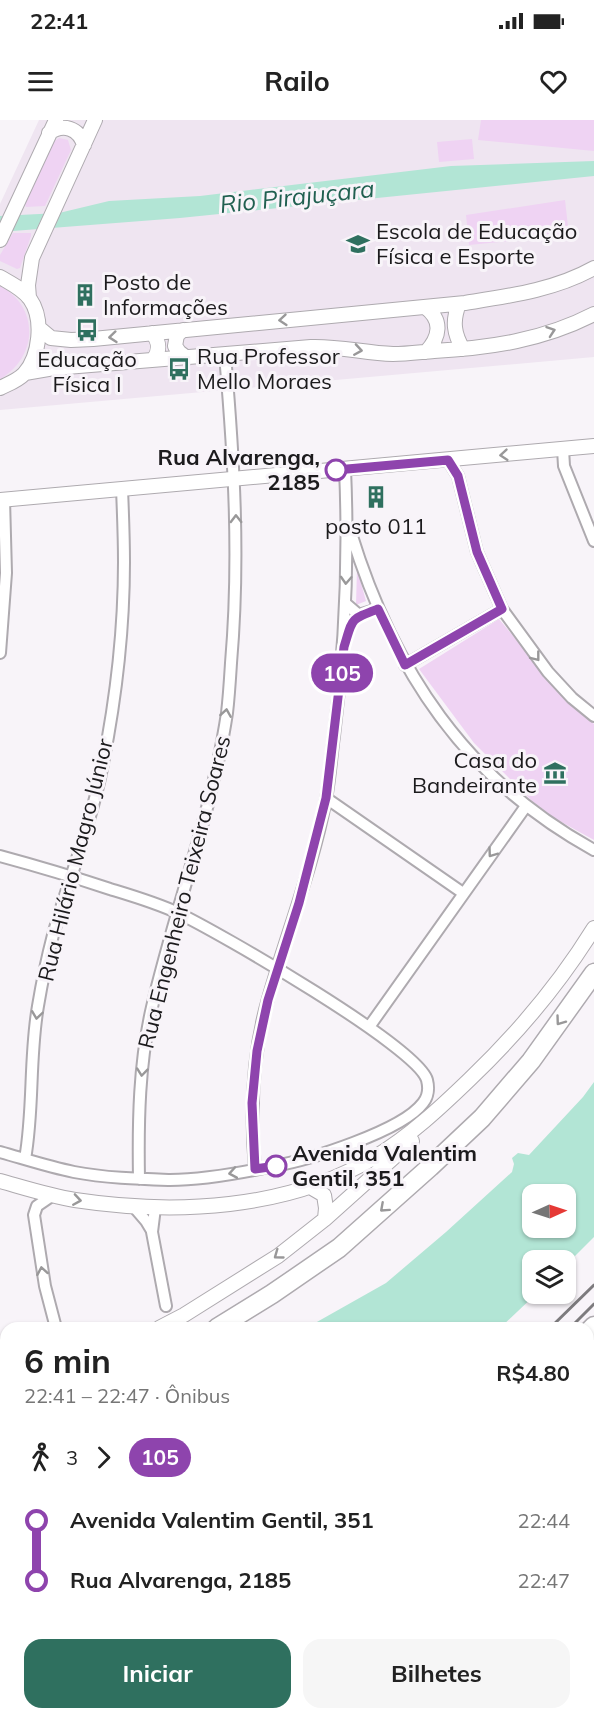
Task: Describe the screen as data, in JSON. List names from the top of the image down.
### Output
{
  "streets": {
    "street": ["Rua Hilário Magro Júnior", "Rua Engenheiro Teixeira Soares"]
  },
  "one_way": ["Rua Hilário Magro Júnior"],
  "water": ["Rio Pirajuçara"],
  "places": {
    "school or university": ["Escola de Educação Física e Esporte"],
    "building": ["Posto de Informações", "posto 011"],
    "bus stop": ["Educação Física I", "Rua Professor Mello Moraes"],
    "other": ["Rua Alvarenga, 2185", "Avenida Valentim Gentil, 351"],
    "museum": ["Casa do Bandeirante"]
  },
  "lines": ["bus line 105"],
  "north": "right",
  "page": {
    "status": "22:41",
    "header": "Railo",
    "on_map": "105",
    "heading": ["6 min", "22:41 – 22:47 · Ônibus", "R$4.80"],
    "legs": ["3", "105"],
    "list": [
      {
        "name": "Avenida Valentim Gentil, 351",
        "value": "22:44"
      },
      {
        "name": "Rua Alvarenga, 2185",
        "value": "22:47"
      }
    ],
    "buttons": ["Iniciar", "Bilhetes"]
  }
}
